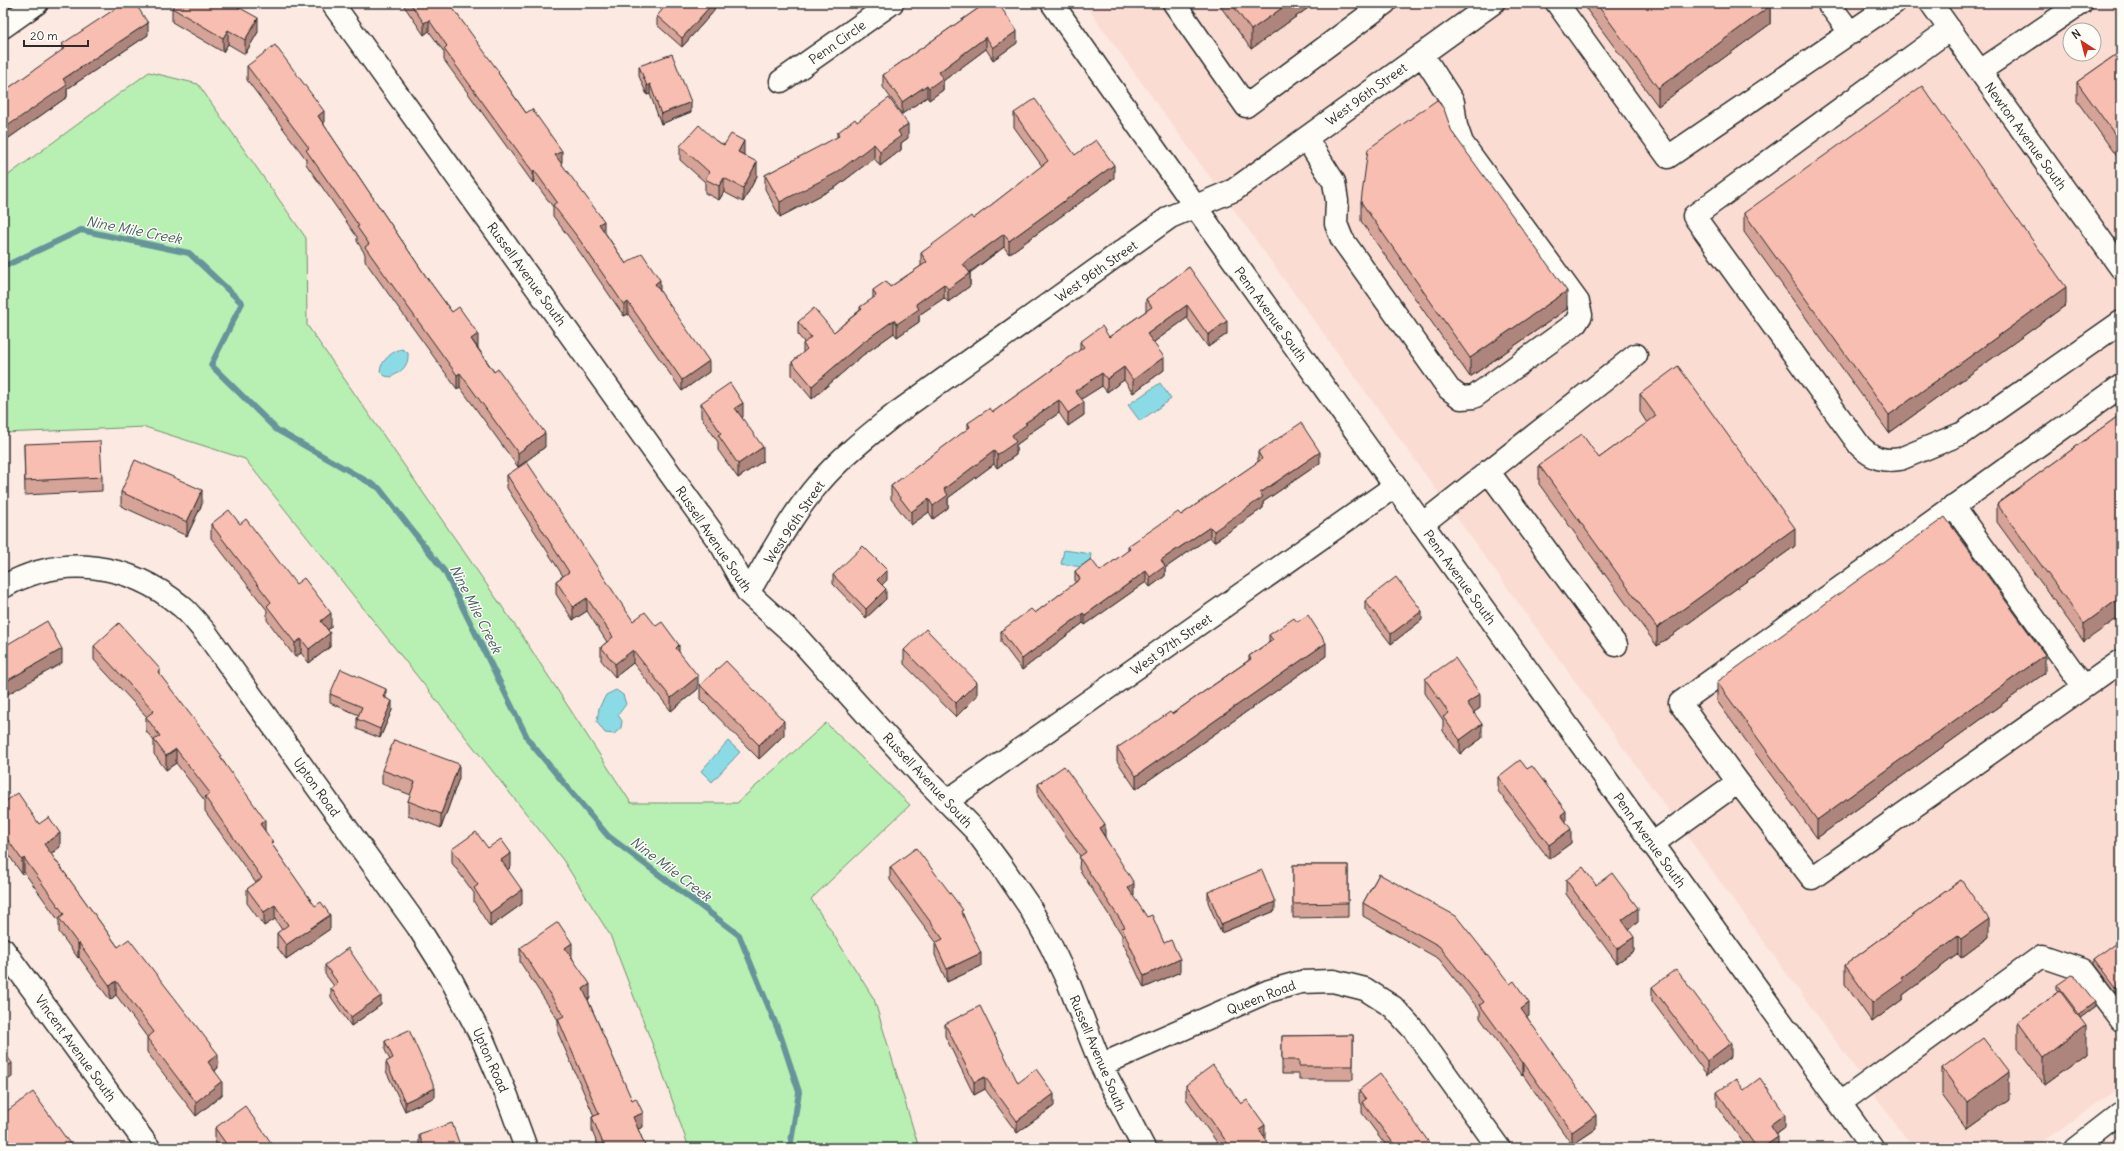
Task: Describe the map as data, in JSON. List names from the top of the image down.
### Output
{
  "streets": {
    "street": [
      "Penn Circle",
      "West 96th Street",
      "Newton Avenue South",
      "Russell Avenue South",
      "Penn Avenue South",
      "West 97th Street",
      "Upton Road",
      "Queen Road",
      "Vincent Avenue South"
    ]
  },
  "crossings": [
    ["West 96th Street", "Russell Avenue South"],
    ["West 96th Street", "Penn Avenue South"],
    ["Russell Avenue South", "West 97th Street"],
    ["Russell Avenue South", "Queen Road"],
    ["Penn Avenue South", "West 97th Street"]
  ],
  "water": ["Nine Mile Creek"],
  "scale_bar": "20 m",
  "north": "top left"
}
